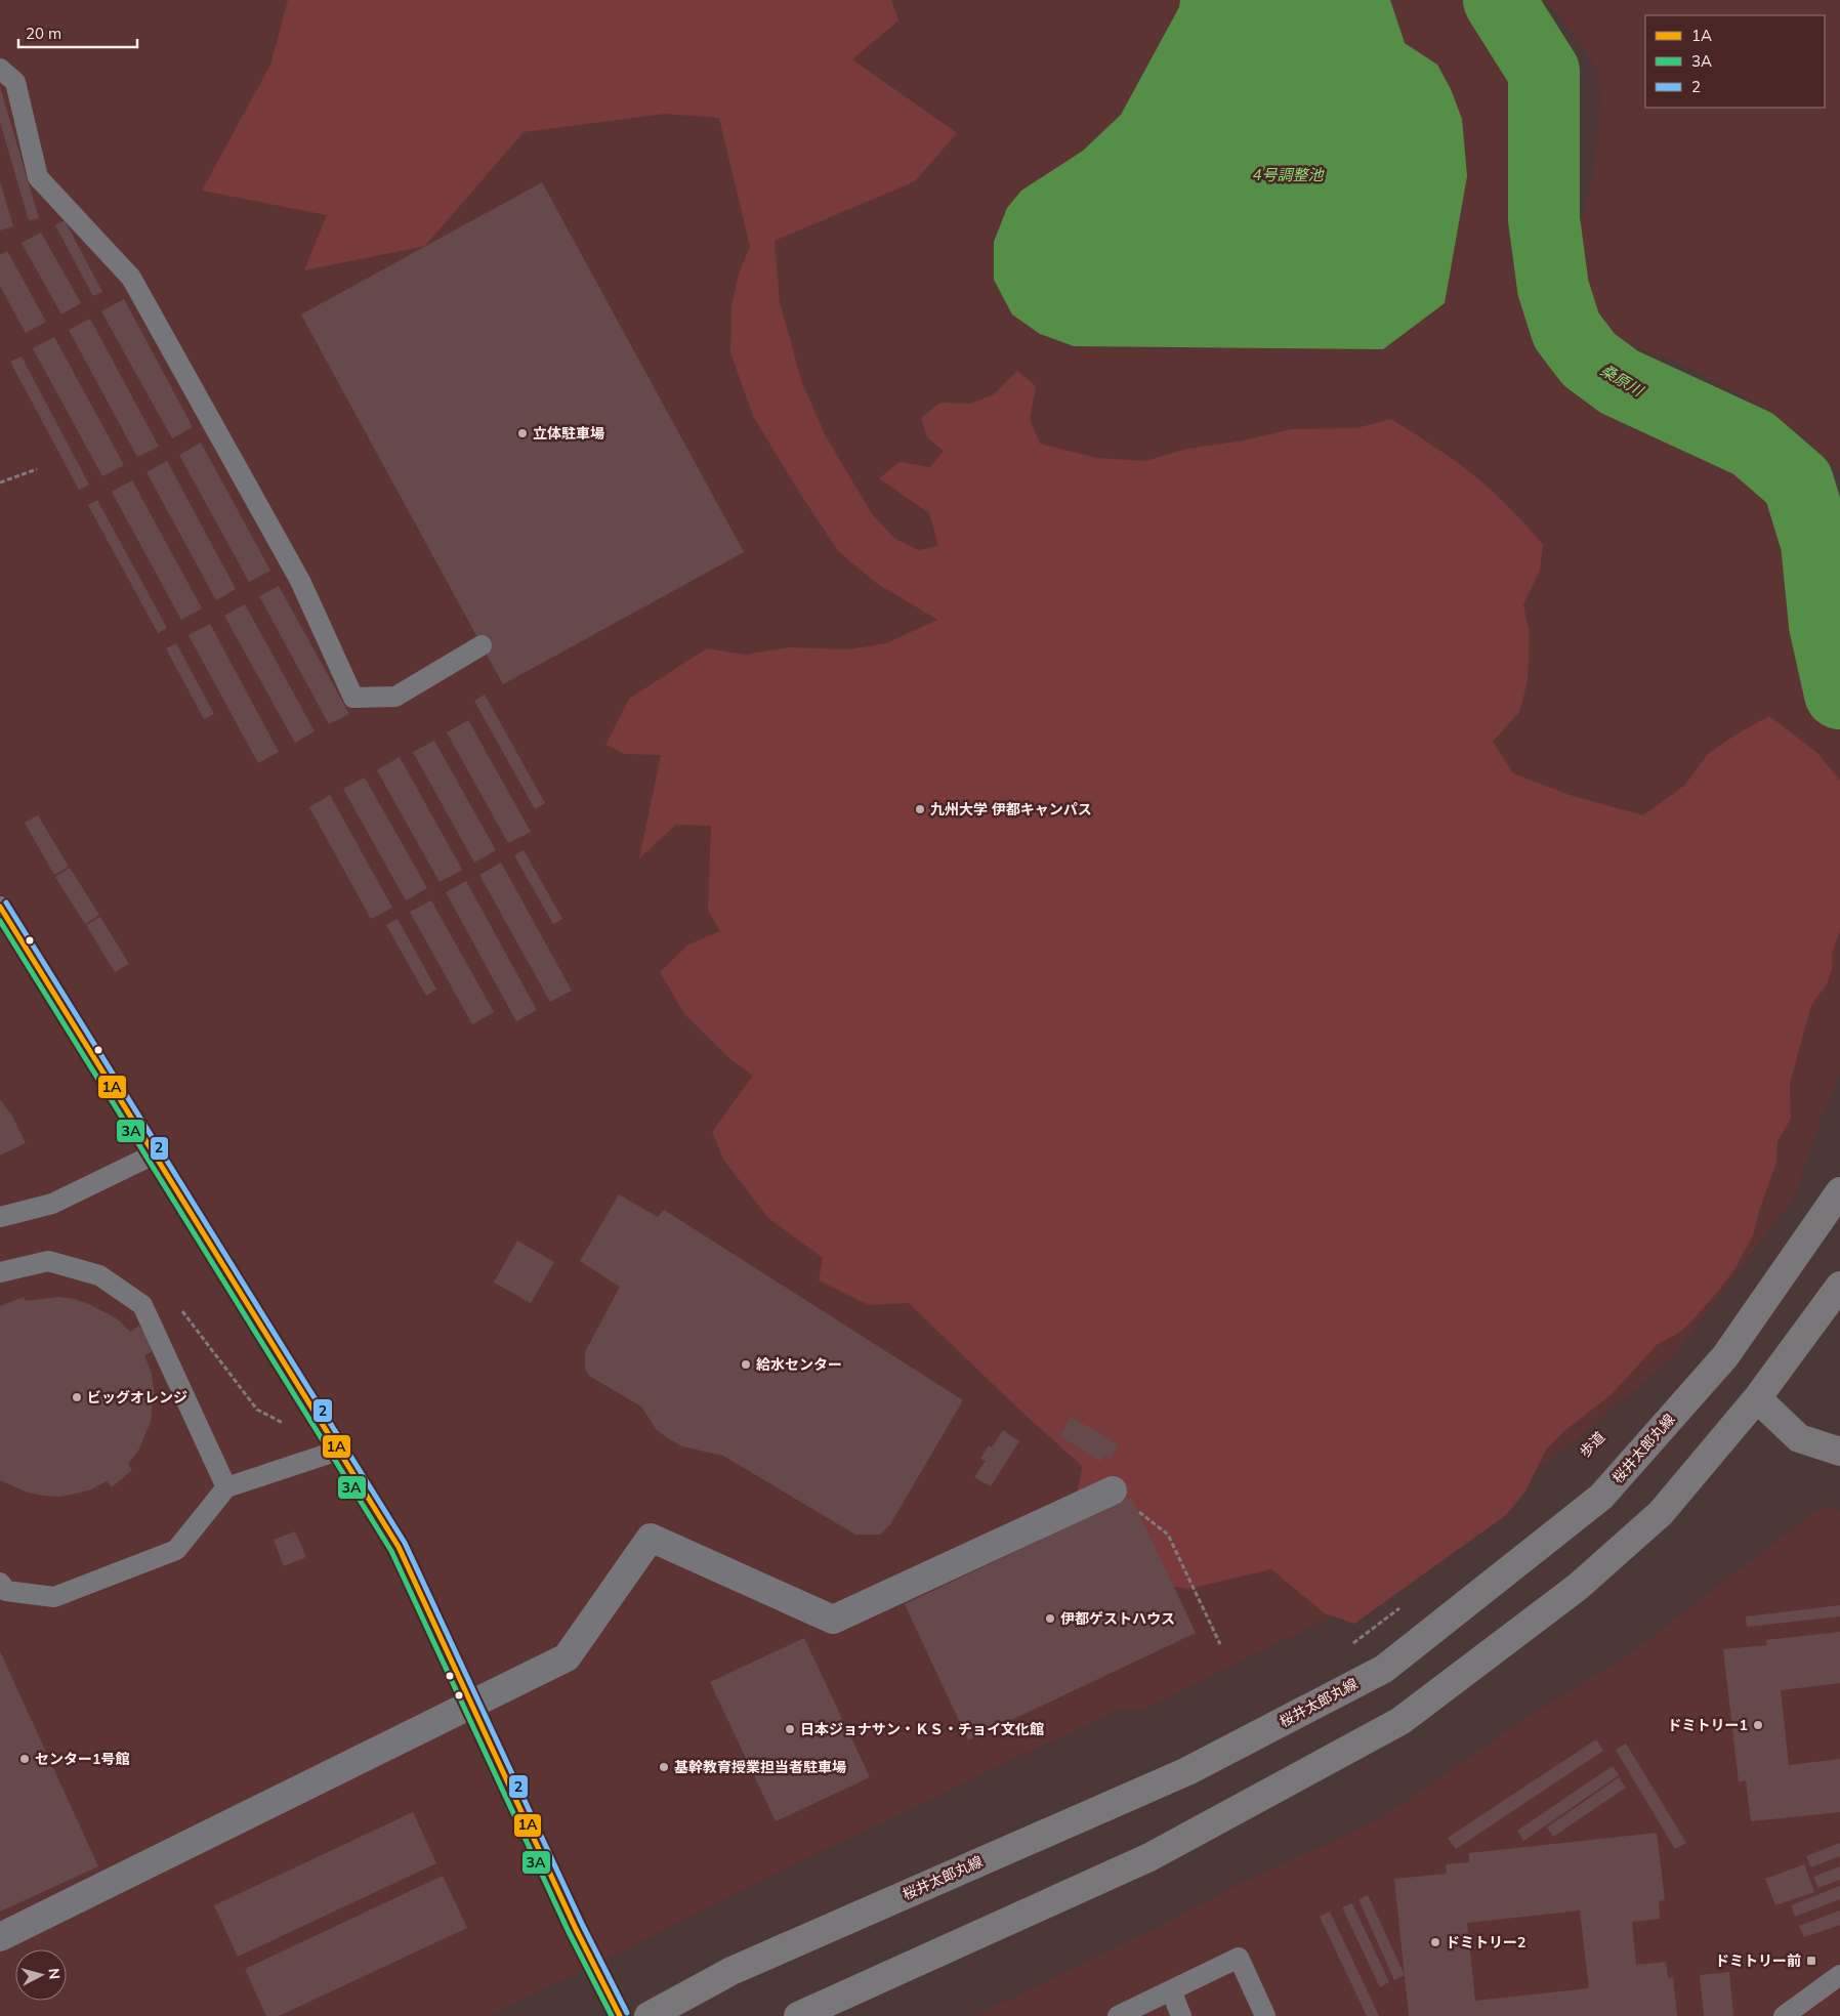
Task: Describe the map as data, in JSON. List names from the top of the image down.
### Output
{
  "streets": {
    "main road": ["桜井太郎丸線"]
  },
  "water": ["4号調整池", "桑原川"],
  "places": {
    "other": [
      "立体駐車場",
      "九州大学 伊都キャンパス",
      "給水センター",
      "ビッグオレンジ",
      "伊都ゲストハウス",
      "ドミトリー1",
      "日本ジョナサン・ＫＳ・チョイ文化館",
      "センター1号館",
      "基幹教育授業担当者駐車場",
      "ドミトリー2"
    ],
    "transit": ["ドミトリー前"]
  },
  "lines": ["transit line 2", "transit line 1A", "transit line 3A"],
  "legend": ["1A", "3A", "2"],
  "scale_bar": "20 m",
  "north": "right"
}
